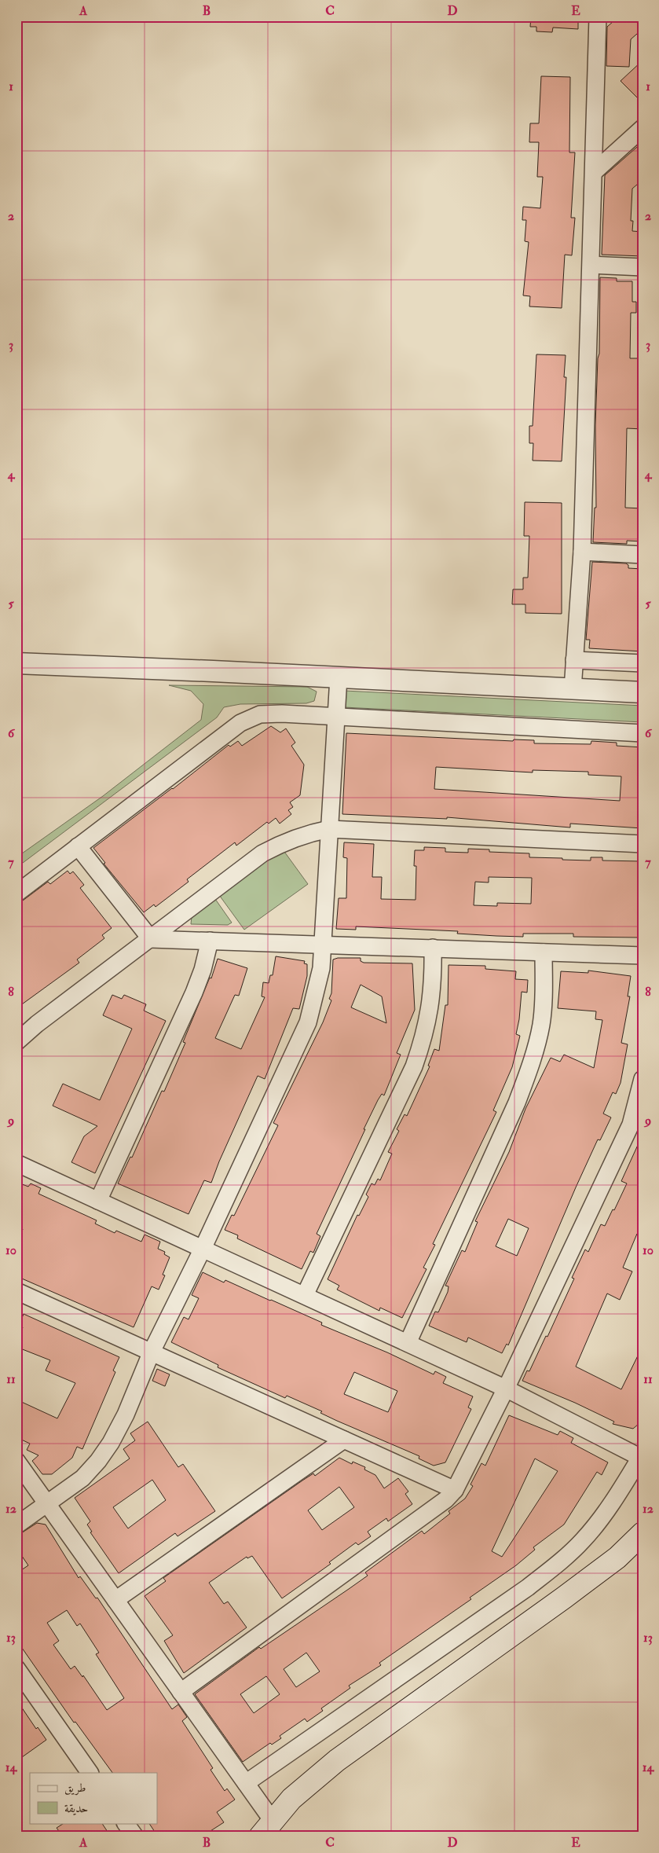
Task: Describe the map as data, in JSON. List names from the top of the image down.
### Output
{
  "legend": ["طريق", "حديقة"],
  "grid": {
    "columns": [
      "A",
      "B",
      "C",
      "D",
      "E"
    ],
    "rows": [
      "1",
      "2",
      "3",
      "4",
      "5",
      "6",
      "7",
      "8",
      "9",
      "10",
      "11",
      "12",
      "13",
      "14"
    ]
  }
}
